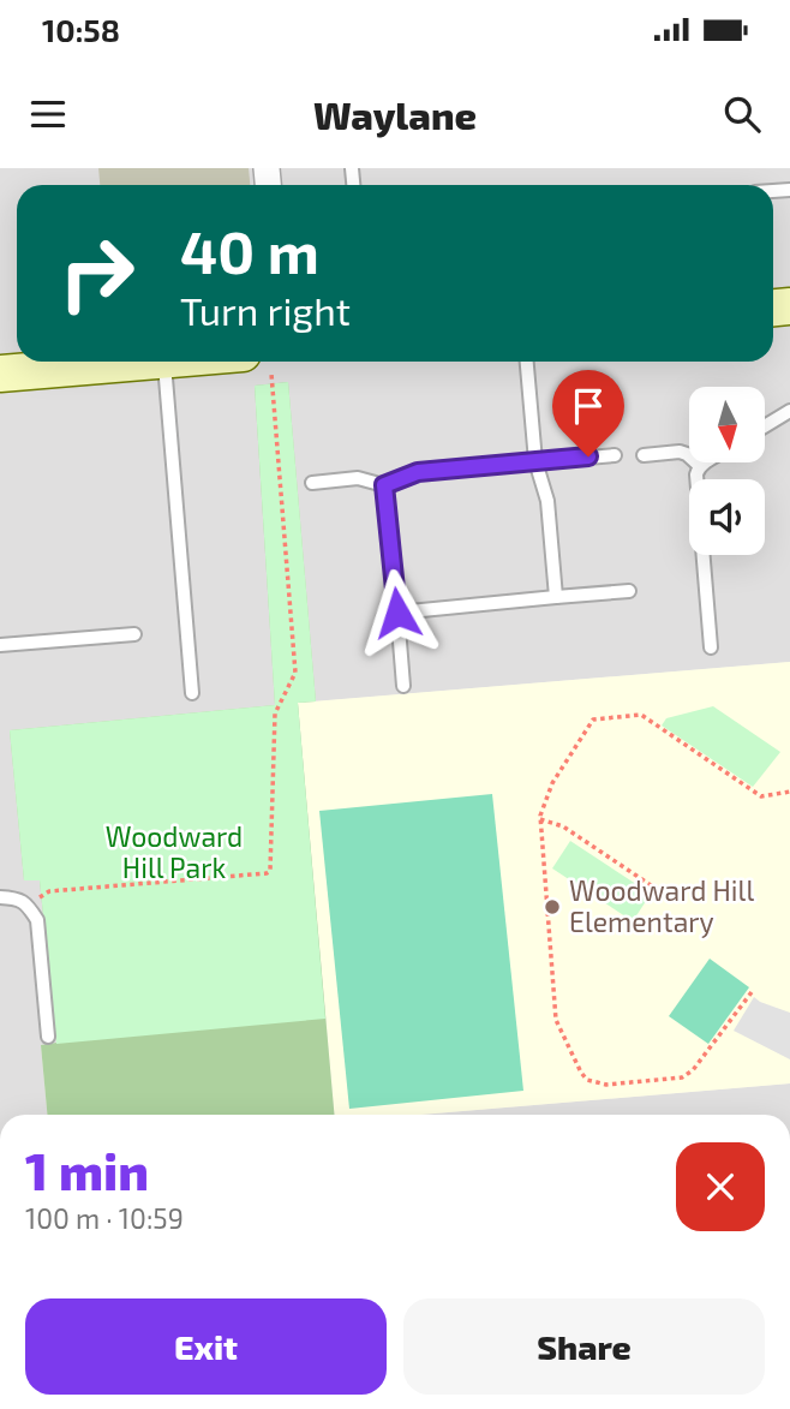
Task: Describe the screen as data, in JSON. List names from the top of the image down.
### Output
{
  "parks": ["Woodward Hill Park"],
  "places": ["Woodward Hill Elementary"],
  "north": "bottom",
  "page": {
    "status": "10:58",
    "header": "Waylane",
    "turn": ["40 m", "Turn right"],
    "heading": ["1 min", "100 m · 10:59"],
    "buttons": ["Exit", "Share"]
  }
}
